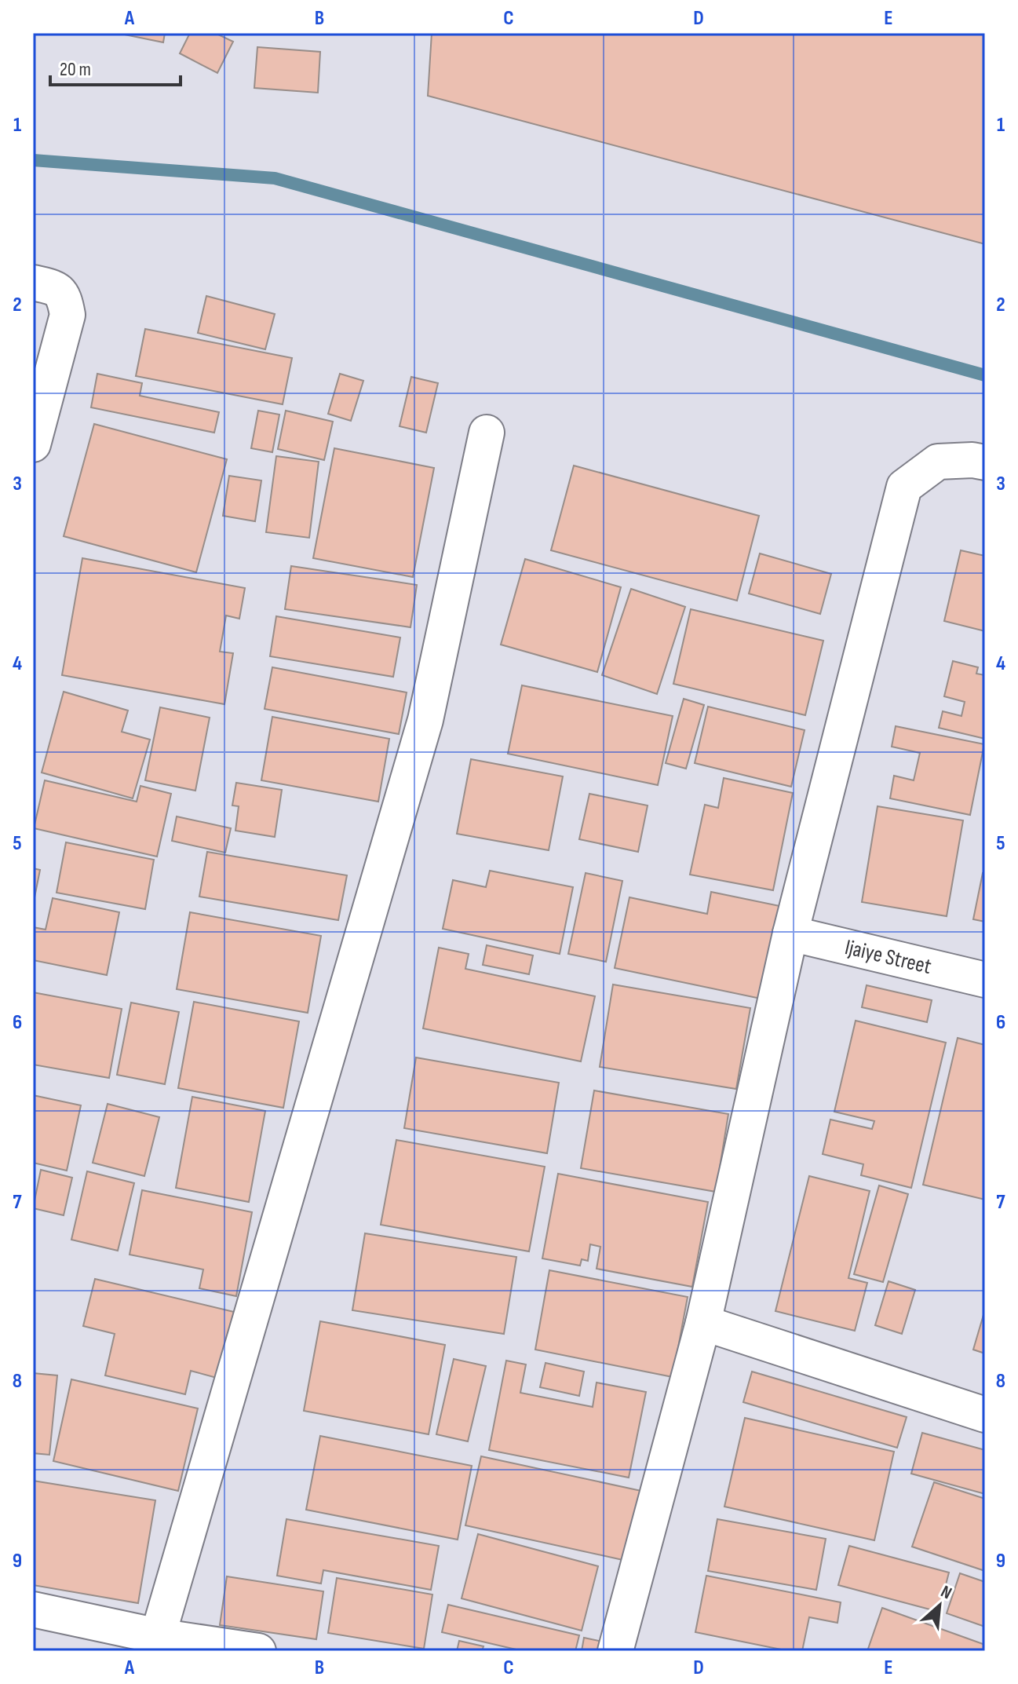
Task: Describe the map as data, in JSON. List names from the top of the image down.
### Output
{
  "streets": {
    "street": ["Ijaiye Street"]
  },
  "scale_bar": "20 m",
  "north": "top right",
  "grid": {
    "columns": [
      "A",
      "B",
      "C",
      "D",
      "E"
    ],
    "rows": [
      "1",
      "2",
      "3",
      "4",
      "5",
      "6",
      "7",
      "8",
      "9"
    ]
  }
}
